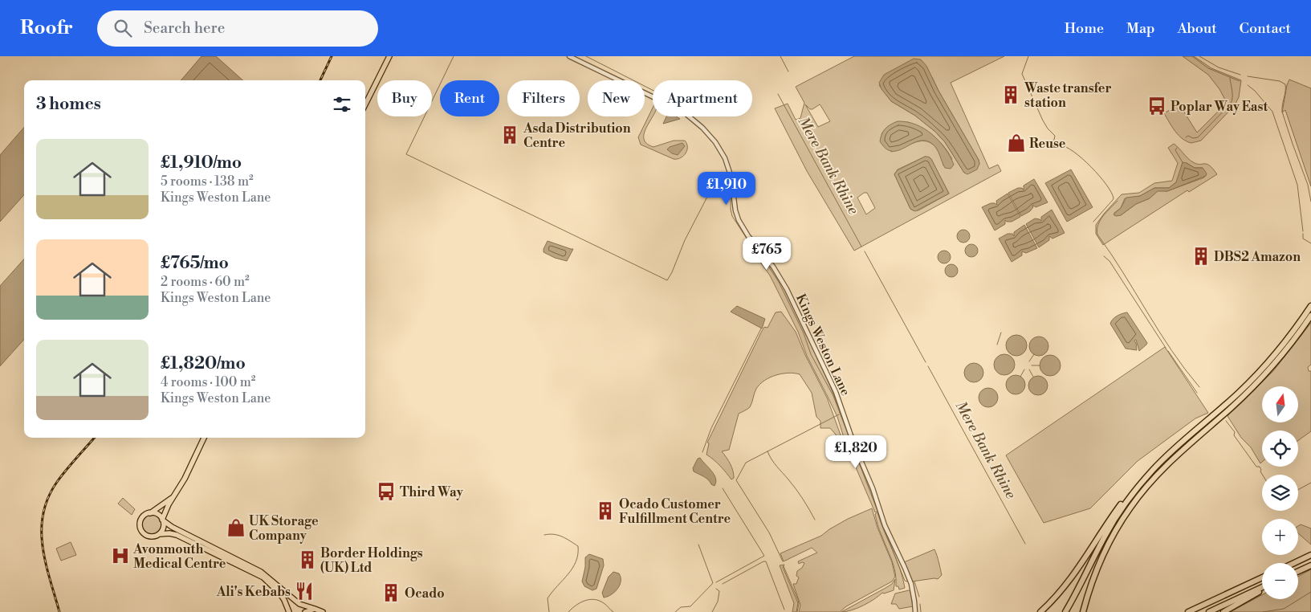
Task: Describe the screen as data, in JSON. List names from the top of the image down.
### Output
{
  "streets": {
    "street": ["Kings Weston Lane"]
  },
  "water": ["Mere Bank Rhine"],
  "places": {
    "building": [
      "Waste transfer station",
      "Asda Distribution Centre",
      "DBS2 Amazon",
      "Ocado Customer Fulfillment Centre",
      "Border Holdings (UK) Ltd",
      "Ocado"
    ],
    "bus stop": ["Poplar Way East", "Third Way"],
    "shop": ["Reuse", "UK Storage Company"],
    "hospital": ["Avonmouth Medical Centre"],
    "restaurant": ["Ali's Kebabs"]
  },
  "north": "top",
  "page": {
    "header": "Roofr",
    "search": "Search here",
    "nav": [
      "Home",
      "Map",
      "About",
      "Contact"
    ],
    "chip": [
      "Buy",
      "Rent",
      "Filters",
      "New",
      "Apartment"
    ],
    "heading": "3 homes",
    "list": [
      {
        "name": "£1,910/mo",
        "note": "5 rooms · 138 m² · Kings Weston Lane"
      },
      {
        "name": "£765/mo",
        "note": "2 rooms · 60 m² · Kings Weston Lane"
      },
      {
        "name": "£1,820/mo",
        "note": "4 rooms · 100 m² · Kings Weston Lane"
      }
    ],
    "price": ["£1,910", "£765", "£1,820"],
    "map_buttons": ["+", "−"]
  }
}
